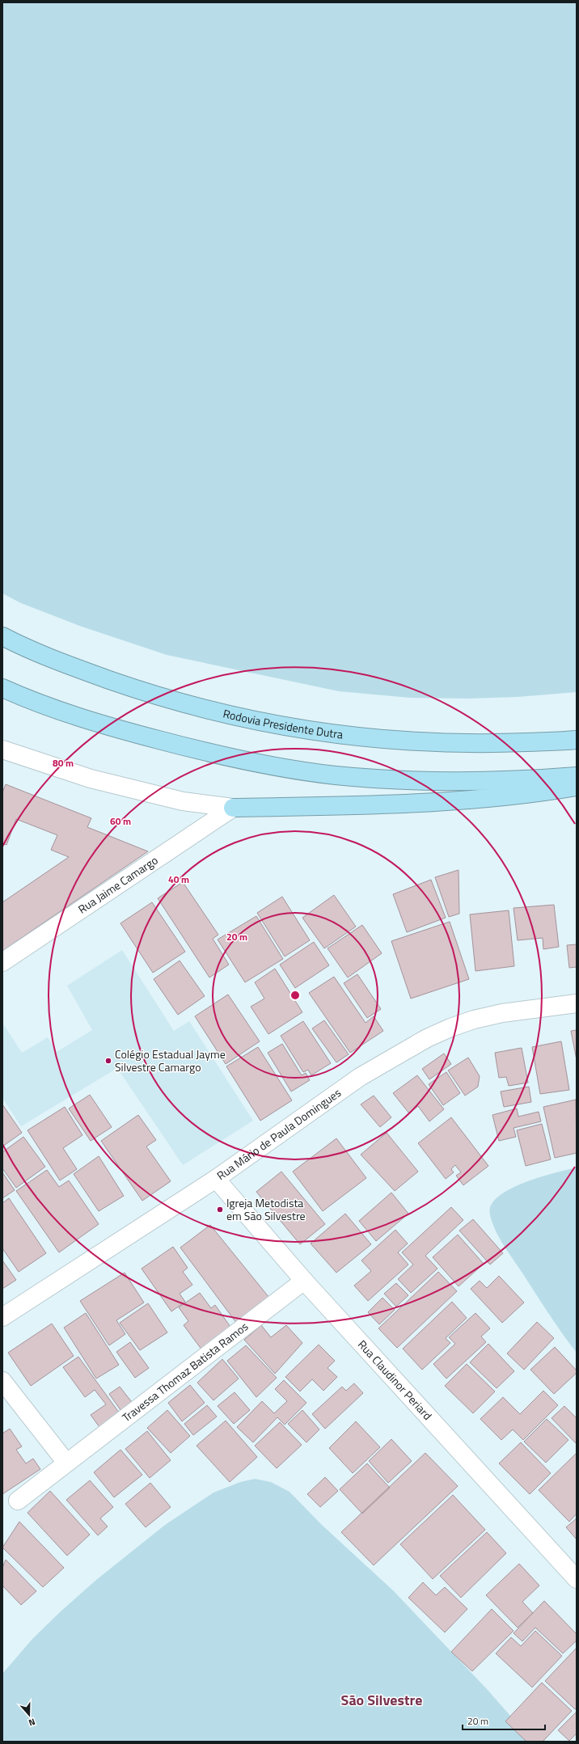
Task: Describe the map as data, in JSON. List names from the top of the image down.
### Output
{
  "streets": {
    "highway": ["Rodovia Presidente Dutra"],
    "street": [
      "Rua Jaime Camargo",
      "Rua Mário de Paula Domingues",
      "Travessa Thomaz Batista Ramos",
      "Rua Claudinor Periard"
    ]
  },
  "crossings": [
    ["Rua Mário de Paula Domingues", "Rua Claudinor Periard"],
    ["Travessa Thomaz Batista Ramos", "Rua Claudinor Periard"]
  ],
  "districts": ["São Silvestre"],
  "places": ["Colégio Estadual Jayme Silvestre Camargo", "Igreja Metodista em São Silvestre"],
  "scale_bar": "20 m",
  "north": "bottom",
  "rings": [
    "80 m",
    "60 m",
    "40 m",
    "20 m"
  ]
}
